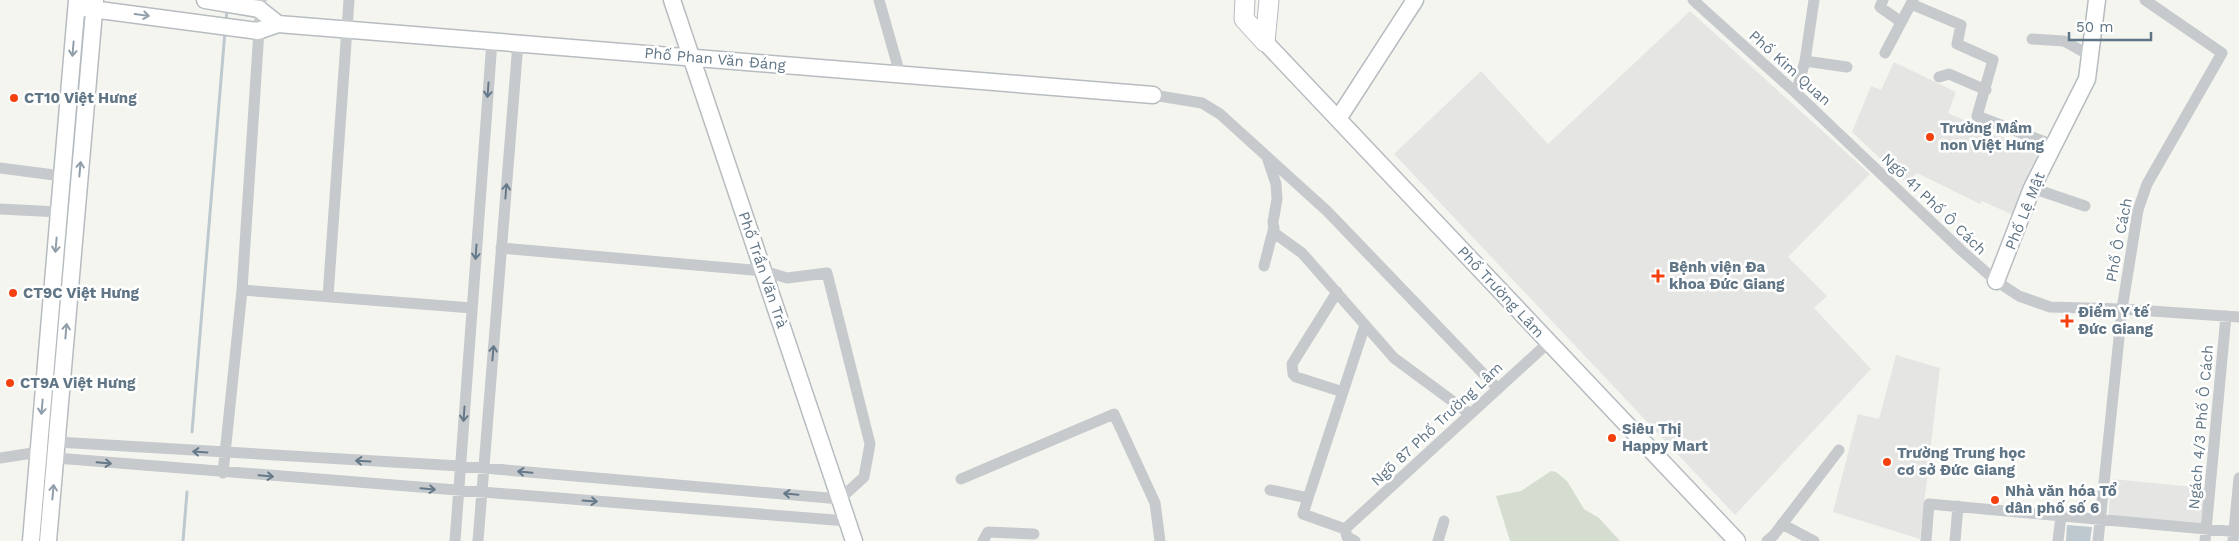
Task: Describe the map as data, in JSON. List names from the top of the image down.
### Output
{
  "streets": {
    "street": [
      "Phố Phan Văn Đáng",
      "Phố Kim Quan",
      "Ngõ 41 Phố Ô Cách",
      "Phố Lệ Mật",
      "Phố Ô Cách",
      "Phố Trần Văn Trà",
      "Phố Trường Lâm",
      "Ngõ 87 Phố Trường Lâm",
      "Ngách 4/3 Phố Ô Cách"
    ]
  },
  "crossings": [
    ["Phố Phan Văn Đáng", "Phố Trần Văn Trà"],
    ["Phố Kim Quan", "Ngõ 41 Phố Ô Cách"],
    ["Ngõ 41 Phố Ô Cách", "Phố Lệ Mật"],
    ["Ngõ 41 Phố Ô Cách", "Phố Ô Cách"],
    ["Ngõ 41 Phố Ô Cách", "Ngách 4/3 Phố Ô Cách"],
    ["Phố Trường Lâm", "Ngõ 87 Phố Trường Lâm"]
  ],
  "places": {
    "other": [
      "CT10 Việt Hưng",
      "Trường Mầm non Việt Hưng",
      "CT9C Việt Hưng",
      "CT9A Việt Hưng",
      "Siêu Thị Happy Mart",
      "Trường Trung học cơ sở Đức Giang",
      "Nhà văn hóa Tổ dân phố số 6"
    ],
    "health": ["Bệnh viện Đa khoa Đức Giang", "Điểm Y tế Đức Giang"]
  },
  "scale_bar": "50 m"
}
